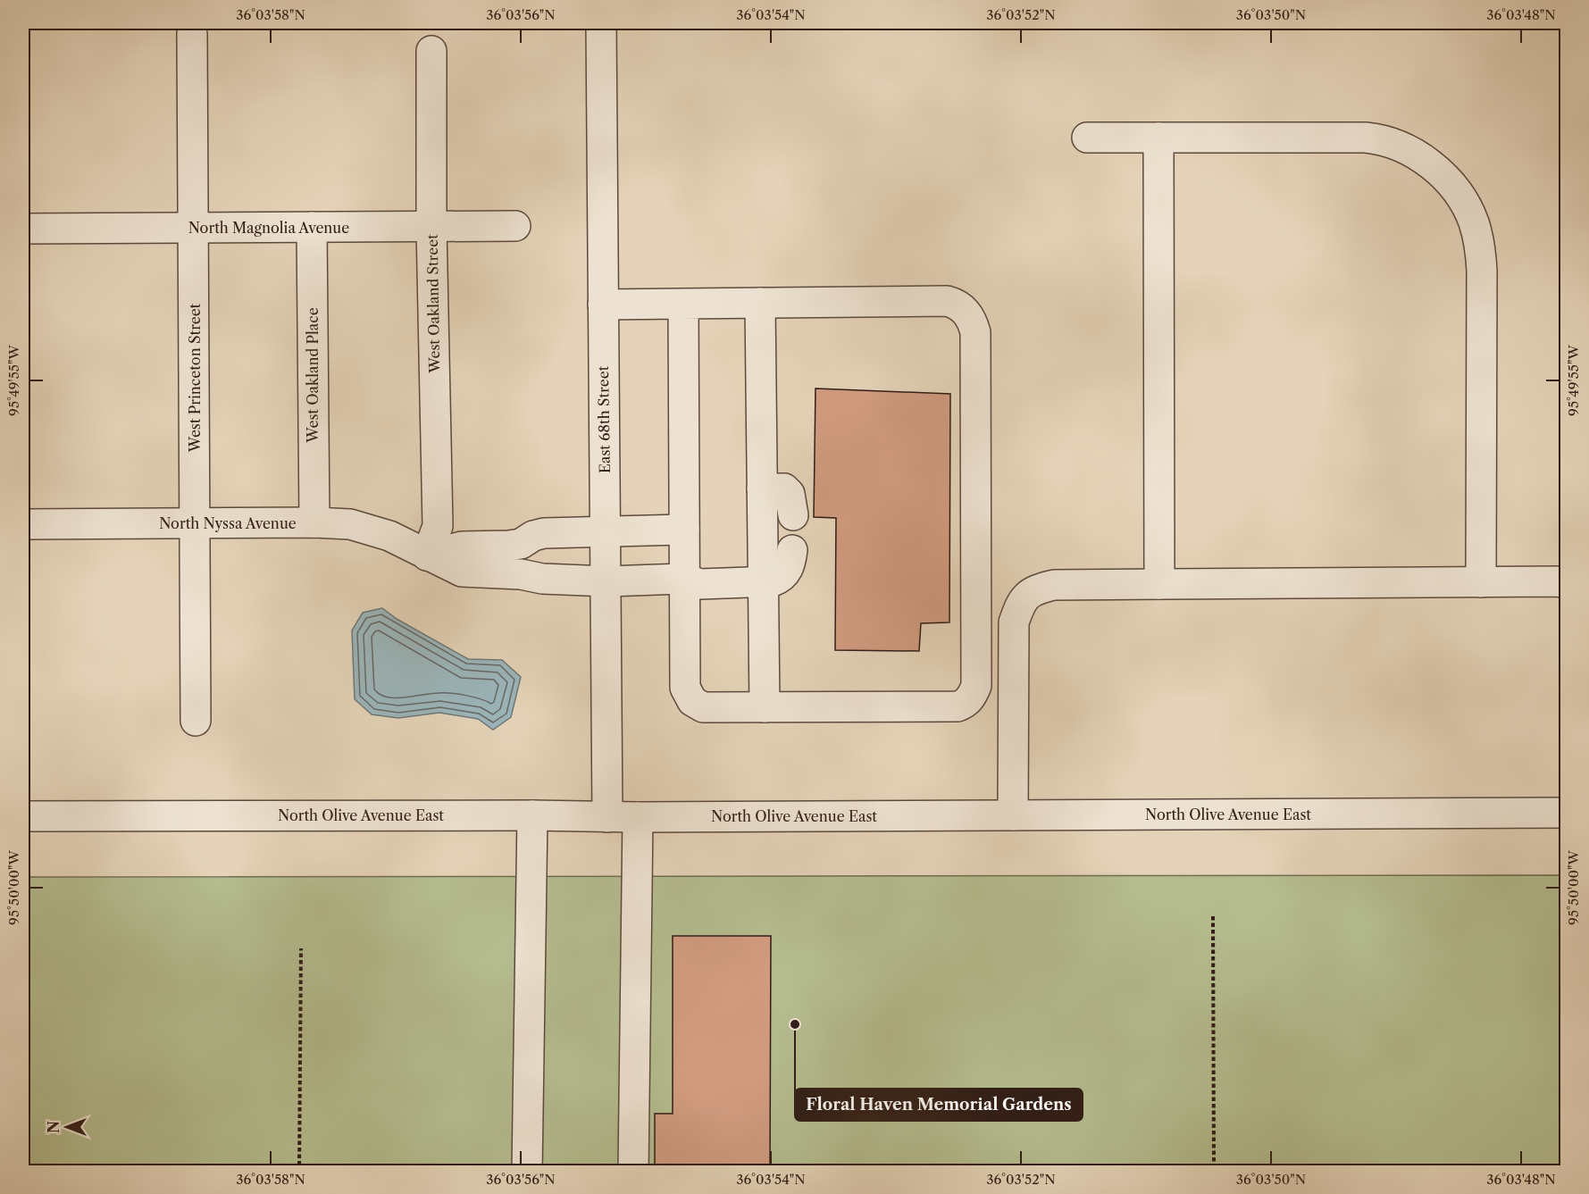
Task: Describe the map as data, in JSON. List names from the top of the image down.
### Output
{
  "streets": {
    "street": [
      "North Magnolia Avenue",
      "West Oakland Street",
      "West Oakland Place",
      "West Princeton Street",
      "East 68th Street",
      "North Nyssa Avenue",
      "North Olive Avenue East"
    ]
  },
  "crossings": [
    ["North Magnolia Avenue", "West Oakland Street"],
    ["North Magnolia Avenue", "West Oakland Place"],
    ["North Magnolia Avenue", "West Princeton Street"],
    ["West Oakland Street", "North Nyssa Avenue"],
    ["West Oakland Place", "North Nyssa Avenue"],
    ["West Princeton Street", "North Nyssa Avenue"],
    ["East 68th Street", "North Nyssa Avenue"],
    ["East 68th Street", "North Olive Avenue East"]
  ],
  "places": ["Floral Haven Memorial Gardens"],
  "north": "left",
  "coordinates": [
    "36°03'58\"N",
    "36°03'56\"N",
    "36°03'54\"N",
    "36°03'52\"N",
    "36°03'50\"N",
    "36°03'48\"N",
    "95°49'55\"W",
    "95°50'00\"W"
  ]
}
